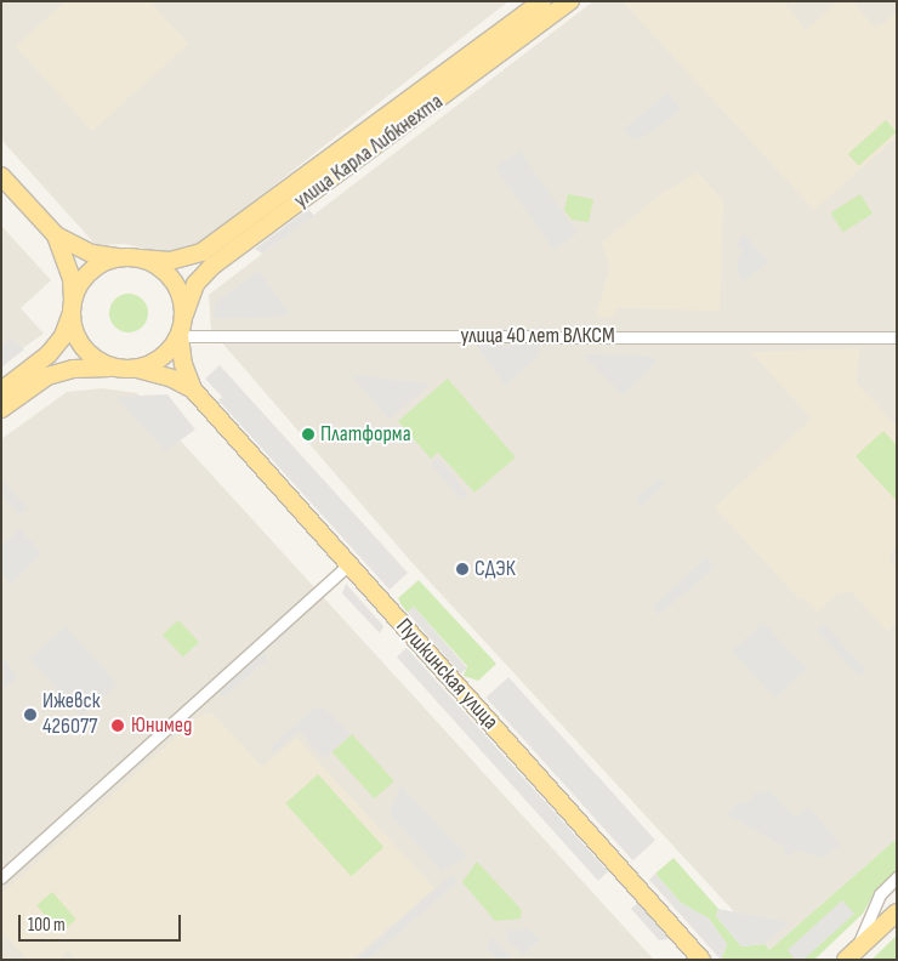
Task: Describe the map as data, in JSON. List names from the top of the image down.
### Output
{
  "streets": {
    "main road": ["улица Карла Либкнехта", "Пушкинская улица"],
    "street": ["улица 40 лет ВЛКСМ"]
  },
  "crossings": [
    ["улица Карла Либкнехта", "улица 40 лет ВЛКСМ"],
    ["улица Карла Либкнехта", "Пушкинская улица"],
    ["улица 40 лет ВЛКСМ", "Пушкинская улица"]
  ],
  "places": [
    "Платформа",
    "СДЭК",
    "Ижевск 426077",
    "Юнимед"
  ],
  "scale_bar": "100 m"
}
